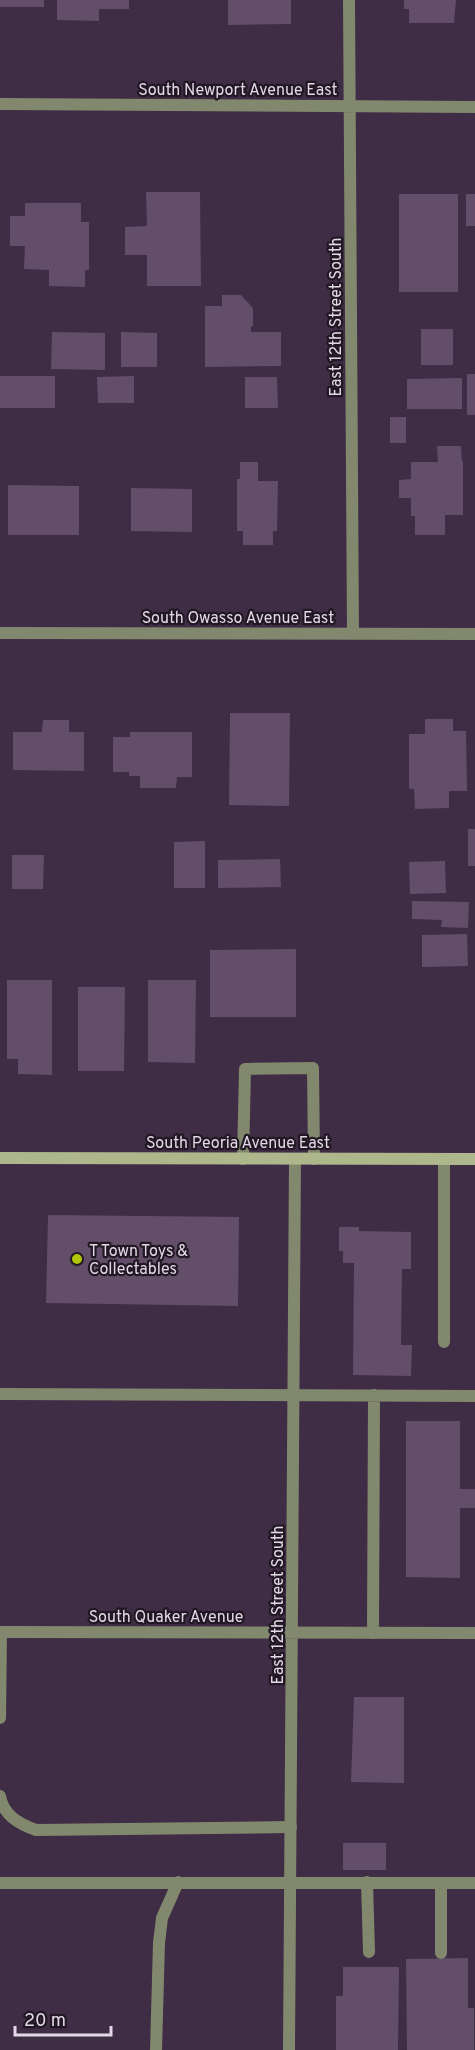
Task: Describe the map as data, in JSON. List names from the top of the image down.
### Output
{
  "streets": {
    "main road": ["South Peoria Avenue East"],
    "street": [
      "South Newport Avenue East",
      "East 12th Street South",
      "South Owasso Avenue East",
      "South Quaker Avenue"
    ]
  },
  "crossings": [
    ["South Newport Avenue East", "East 12th Street South"],
    ["East 12th Street South", "South Owasso Avenue East"],
    ["East 12th Street South", "South Peoria Avenue East"],
    ["East 12th Street South", "South Quaker Avenue"]
  ],
  "places": ["T Town Toys & Collectables"],
  "scale_bar": "20 m"
}
